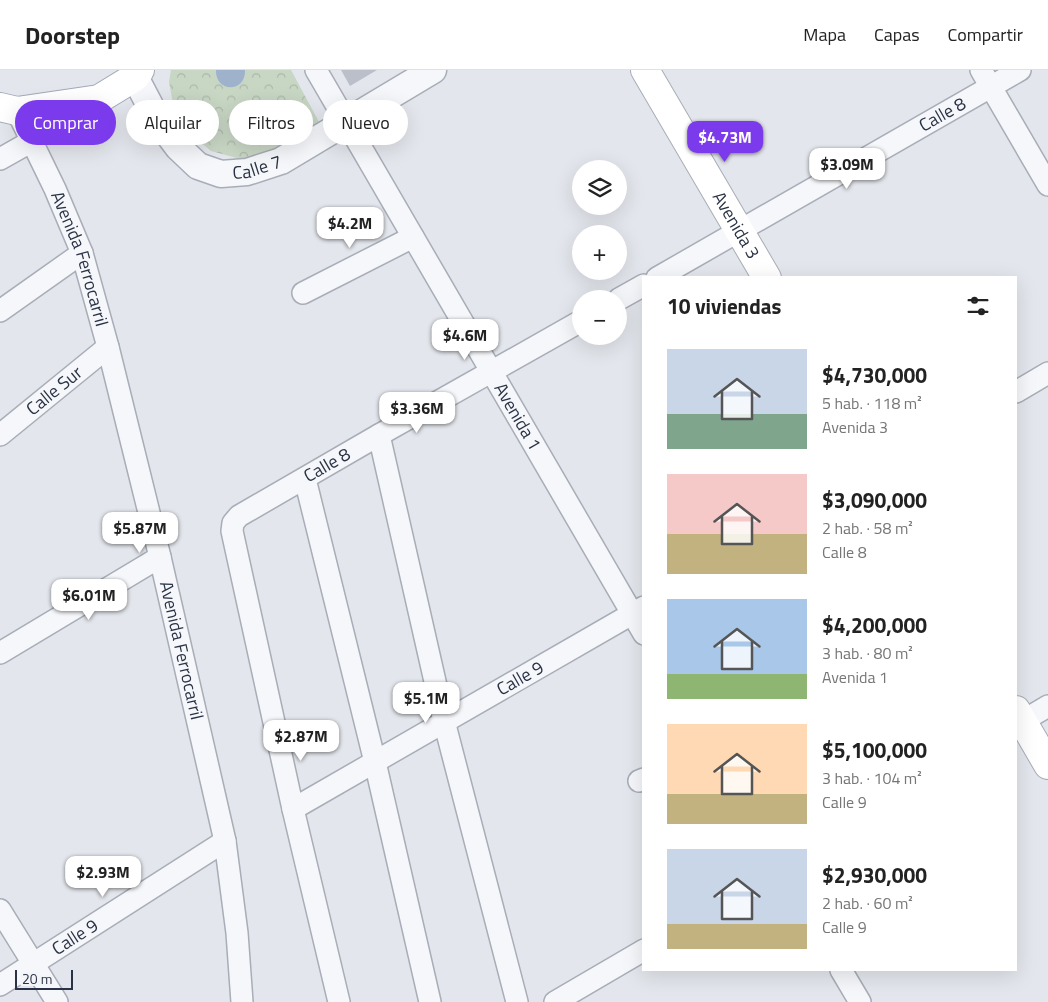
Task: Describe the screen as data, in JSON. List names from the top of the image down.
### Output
{
  "streets": {
    "main road": ["Avenida 3", "Avenida Ferrocarril"],
    "street": [
      "Calle 8",
      "Calle 7",
      "Calle Sur",
      "Avenida 1",
      "Calle 9"
    ]
  },
  "crossings": [
    ["Calle 8", "Avenida 3"],
    ["Calle 8", "Avenida 1"],
    ["Calle 8", "Calle 9"],
    ["Calle 7", "Avenida Ferrocarril"],
    ["Avenida Ferrocarril", "Calle Sur"],
    ["Avenida Ferrocarril", "Calle 9"],
    ["Avenida 1", "Calle 9"]
  ],
  "scale_bar": "20 m",
  "page": {
    "header": "Doorstep",
    "nav": ["Mapa", "Capas", "Compartir"],
    "chip": [
      "Comprar",
      "Alquilar",
      "Filtros",
      "Nuevo"
    ],
    "price": [
      "$4.73M",
      "$3.09M",
      "$4.2M",
      "$4.6M",
      "$3.36M",
      "$5.87M",
      "$6.01M",
      "$5.1M",
      "$2.87M",
      "$2.93M"
    ],
    "map_buttons": ["+", "−"],
    "heading": "10 viviendas",
    "list": [
      {
        "name": "$4,730,000",
        "note": "5 hab. · 118 m² · Avenida 3"
      },
      {
        "name": "$3,090,000",
        "note": "2 hab. · 58 m² · Calle 8"
      },
      {
        "name": "$4,200,000",
        "note": "3 hab. · 80 m² · Avenida 1"
      },
      {
        "name": "$5,100,000",
        "note": "3 hab. · 104 m² · Calle 9"
      },
      {
        "name": "$2,930,000",
        "note": "2 hab. · 60 m² · Calle 9"
      }
    ],
    "scale": "20 m"
  }
}
